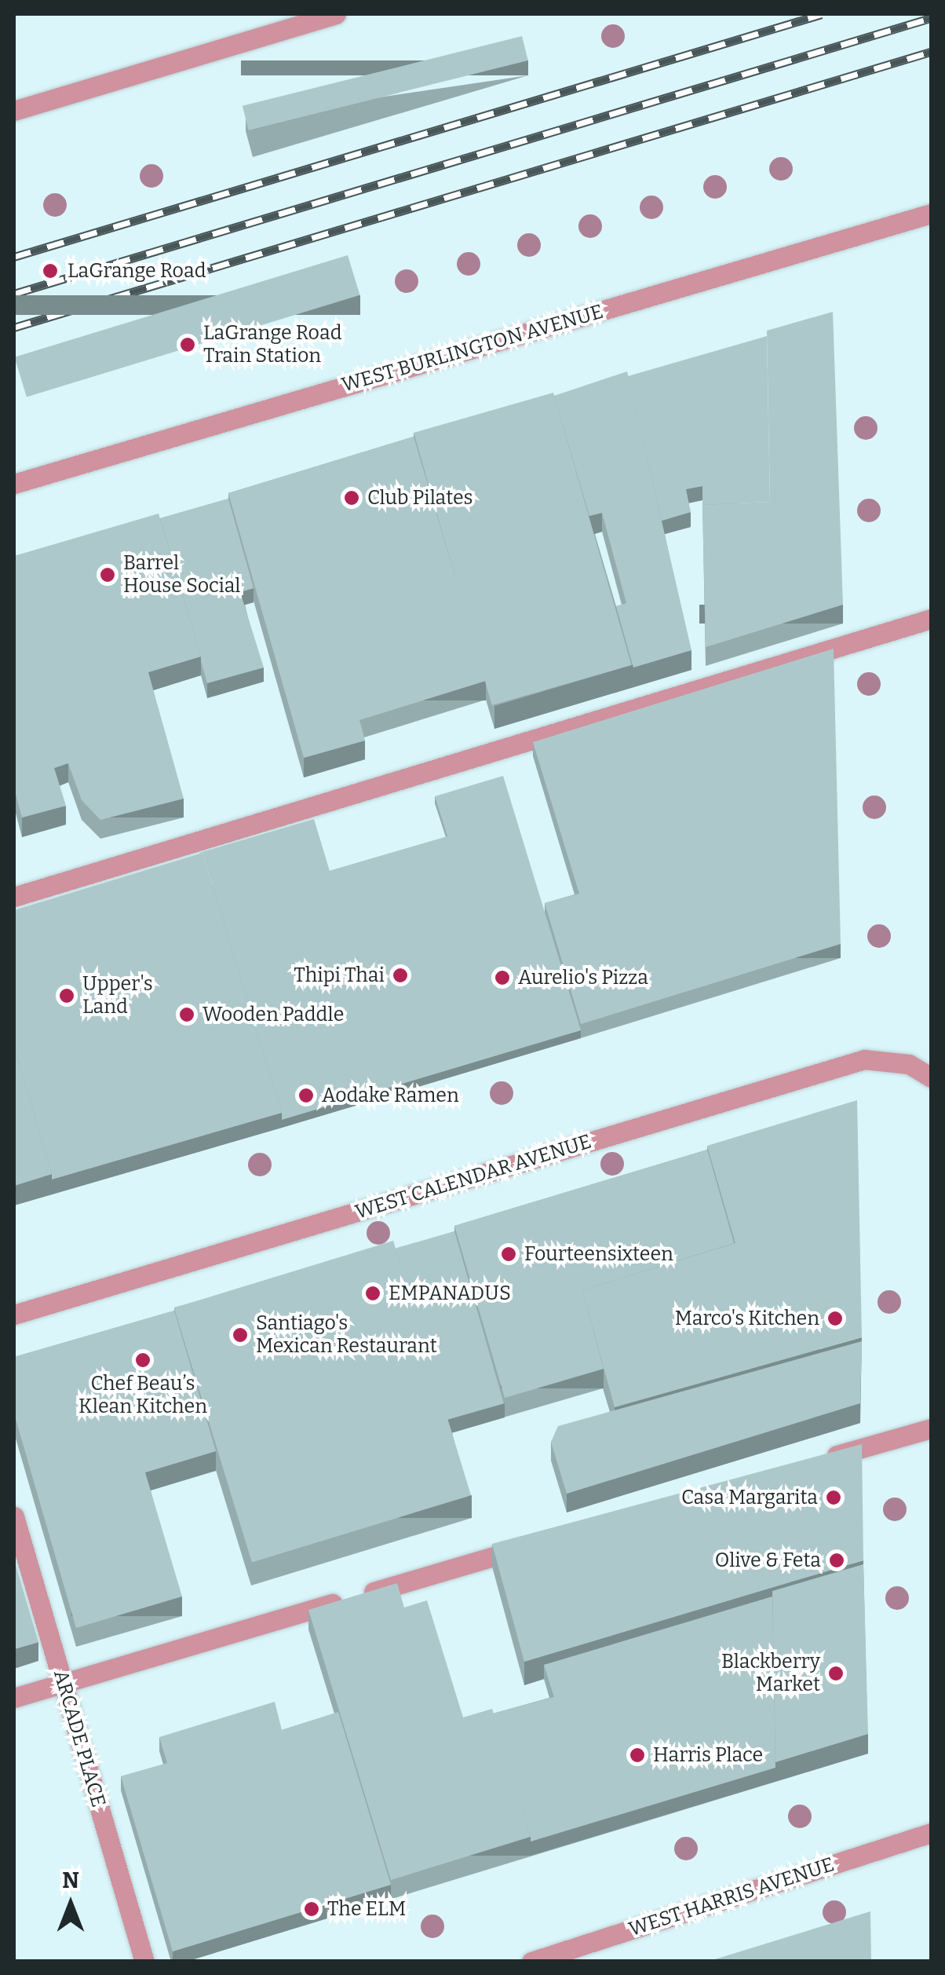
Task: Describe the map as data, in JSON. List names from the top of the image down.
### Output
{
  "streets": {
    "street": [
      "WEST BURLINGTON AVENUE",
      "WEST CALENDAR AVENUE",
      "ARCADE PLACE",
      "WEST HARRIS AVENUE"
    ]
  },
  "places": [
    "LaGrange Road",
    "LaGrange Road Train Station",
    "Club Pilates",
    "Barrel House Social",
    "Thipi Thai",
    "Aurelio's Pizza",
    "Upper's Land",
    "Wooden Paddle",
    "Aodake Ramen",
    "Fourteensixteen",
    "EMPANADUS",
    "Marco's Kitchen",
    "Santiago's Mexican Restaurant",
    "Chef Beau’s Klean Kitchen",
    "Casa Margarita",
    "Olive & Feta",
    "Blackberry Market",
    "Harris Place",
    "The ELM"
  ],
  "north": "top"
}
